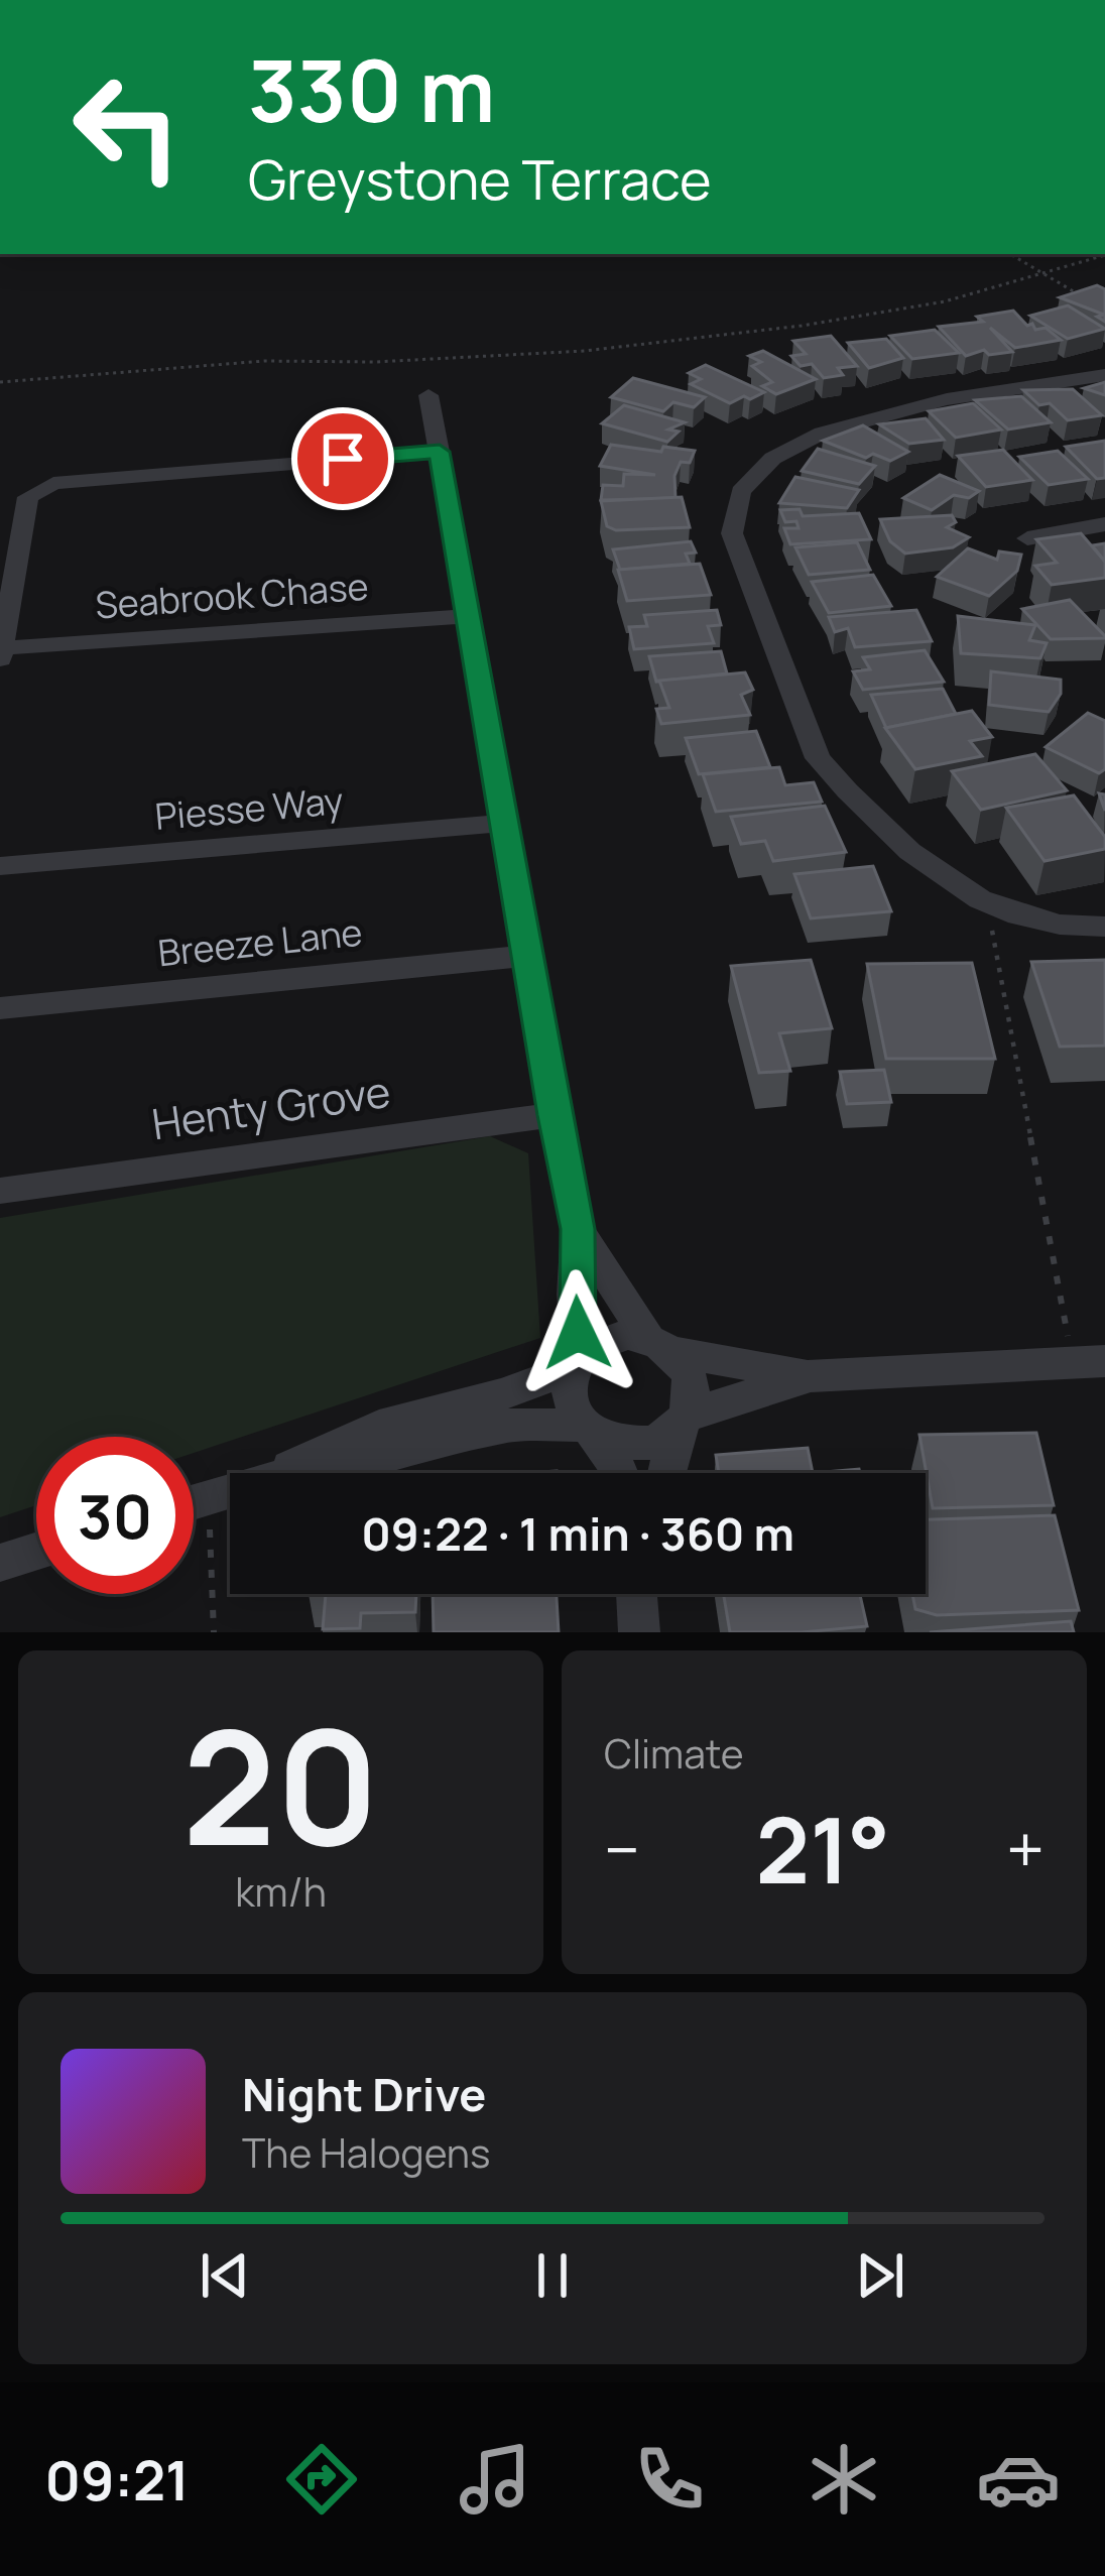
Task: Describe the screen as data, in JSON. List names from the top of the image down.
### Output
{
  "streets": {
    "street": [
      "Seabrook Chase",
      "Piesse Way",
      "Breeze Lane",
      "Henty Grove"
    ]
  },
  "page": {
    "turn": ["330 m", "Greystone Terrace"],
    "limit": "30",
    "trip": "09:22 · 1 min · 360 m",
    "tile": [
      ["20", "km/h"],
      "Climate"
    ],
    "heat": ["−", "21°", "+"],
    "song": ["Night Drive", "The Halogens"],
    "tabs": "09:21"
  }
}
